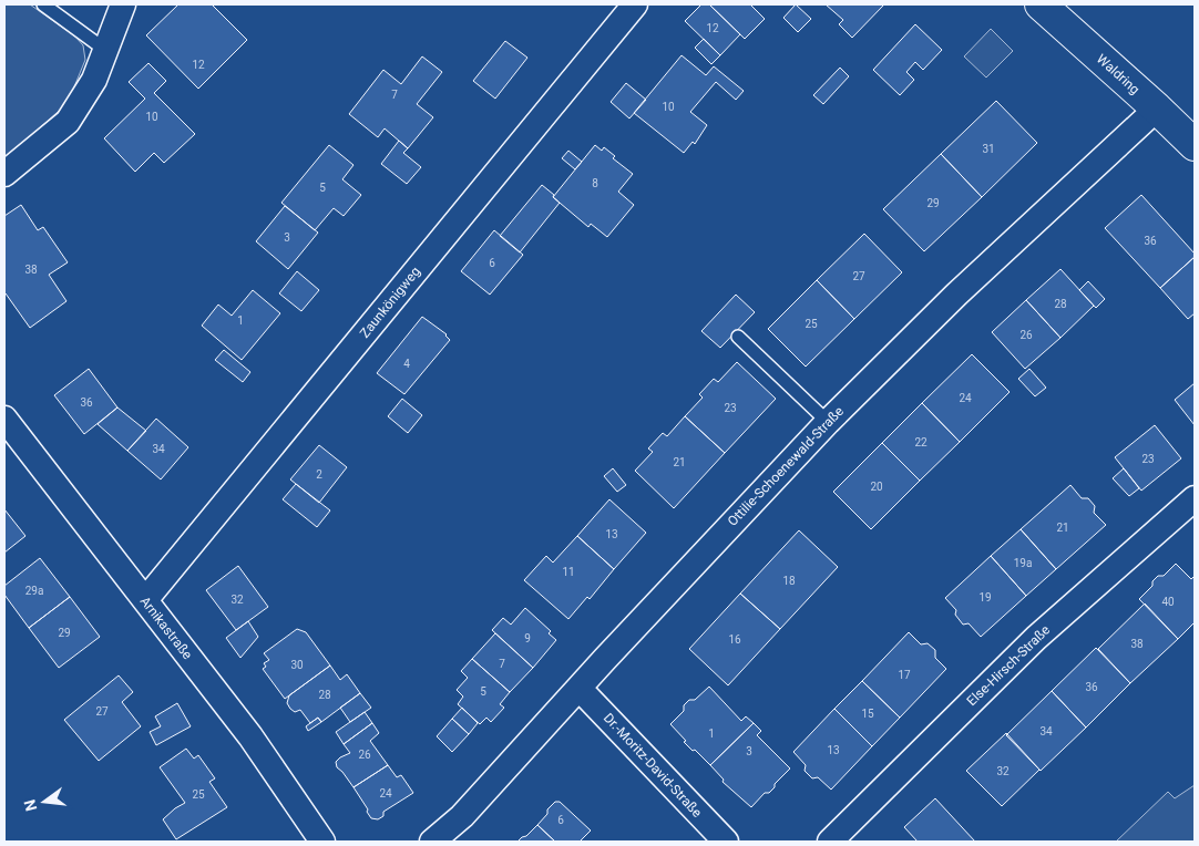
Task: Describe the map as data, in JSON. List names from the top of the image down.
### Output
{
  "streets": {
    "street": [
      "Waldring",
      "Zaunkönigweg",
      "Ottilie-Schoenewald-Straße",
      "Arnikastraße",
      "Else-Hirsch-Straße",
      "Dr.-Moritz-David-Straße"
    ]
  },
  "crossings": [
    ["Waldring", "Ottilie-Schoenewald-Straße"],
    ["Zaunkönigweg", "Arnikastraße"],
    ["Ottilie-Schoenewald-Straße", "Dr.-Moritz-David-Straße"]
  ],
  "house_numbers": [
    "12",
    "12",
    "7",
    "10",
    "10",
    "31",
    "8",
    "5",
    "29",
    "3",
    "36",
    "6",
    "38",
    "27",
    "28",
    "1",
    "25",
    "26",
    "4",
    "24",
    "36",
    "23",
    "22",
    "34",
    "23",
    "21",
    "2",
    "20",
    "21",
    "13",
    "19a",
    "11",
    "18",
    "29a",
    "19",
    "32",
    "40",
    "29",
    "9",
    "16",
    "38",
    "7",
    "30",
    "17",
    "36",
    "5",
    "28",
    "27",
    "15",
    "34",
    "1",
    "13",
    "3",
    "26",
    "32",
    "24",
    "25",
    "6"
  ],
  "north": "left"
}
